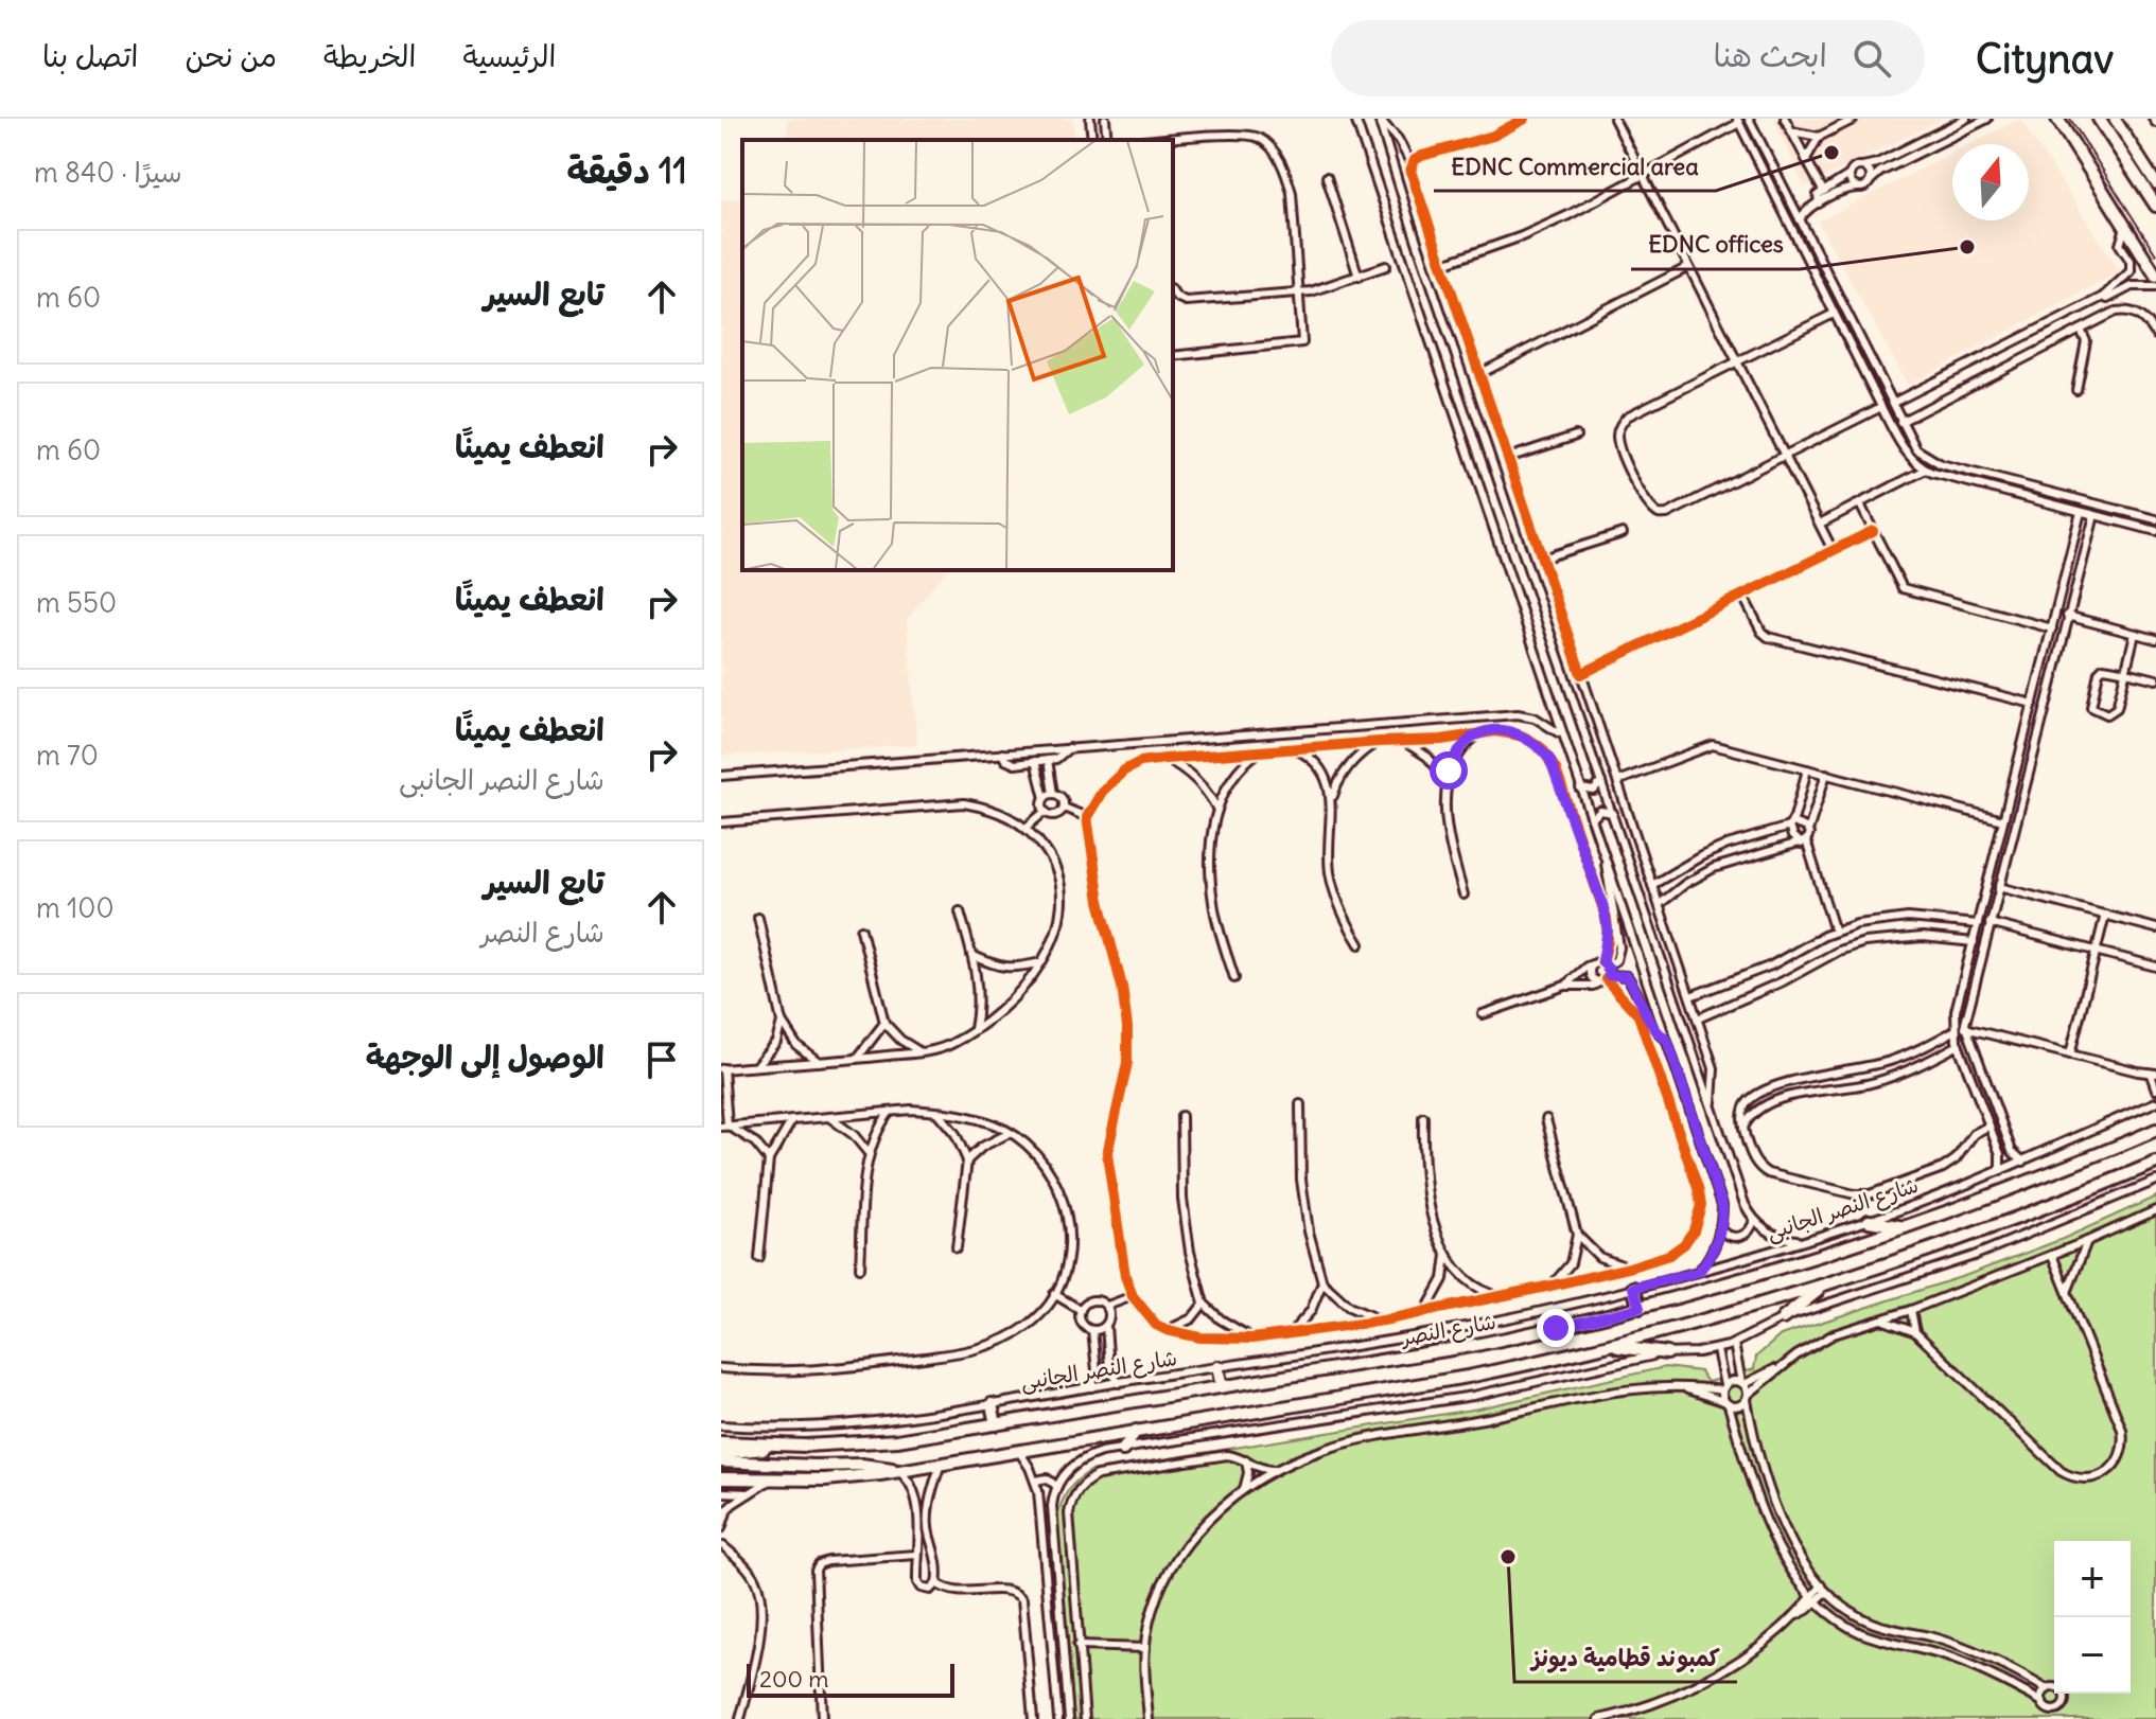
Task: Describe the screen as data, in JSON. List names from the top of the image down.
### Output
{
  "streets": {
    "main road": ["شارع النصر"],
    "street": ["شارع النصر الجانبى"]
  },
  "places": ["EDNC Commercial area", "EDNC offices", "كمبوند قطامية ديونز"],
  "scale_bar": "200 m",
  "north": "top",
  "page": {
    "header": "Citynav",
    "search": "ابحث هنا",
    "nav": [
      "الرئيسية",
      "الخريطة",
      "من نحن",
      "اتصل بنا"
    ],
    "heading": ["11 دقيقة", "سيرًا · 840 m"],
    "list": [
      ["تابع السير", "60 m"],
      ["انعطف يمينًا", "60 m"],
      ["انعطف يمينًا", "550 m"],
      ["انعطف يمينًا", "شارع النصر الجانبى", "70 m"],
      ["تابع السير", "شارع النصر", "100 m"],
      "الوصول إلى الوجهة"
    ],
    "map_buttons": ["+", "−"],
    "scale": "200 m"
  }
}
